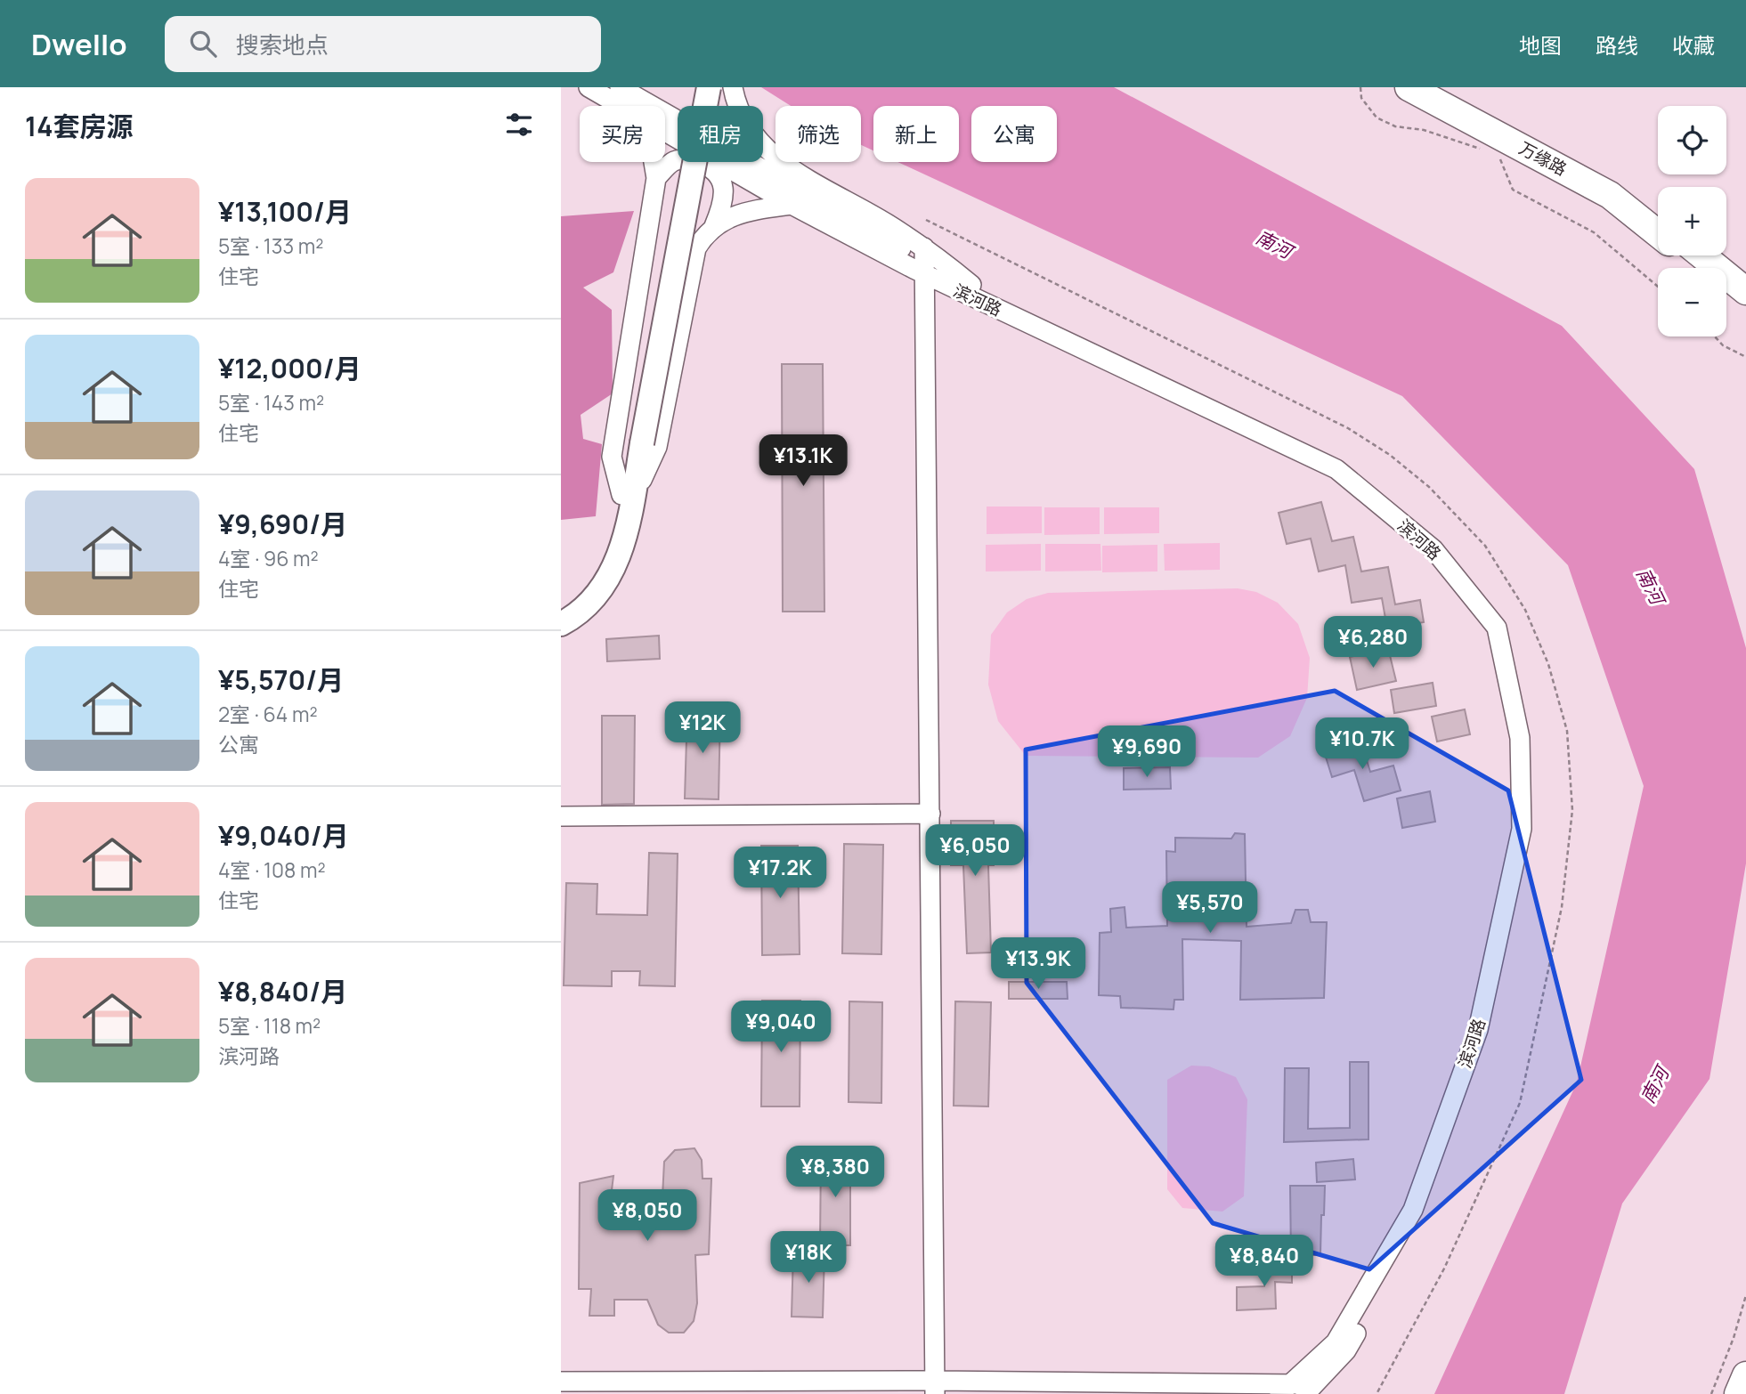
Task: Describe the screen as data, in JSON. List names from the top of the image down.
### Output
{
  "streets": {
    "highway": ["万缘路"],
    "street": ["滨河路"]
  },
  "water": ["南河"],
  "page": {
    "header": "Dwello",
    "search": "搜索地点",
    "nav": ["地图", "路线", "收藏"],
    "heading": "14套房源",
    "map_buttons": ["+", "−"],
    "chip": [
      "买房",
      "租房",
      "筛选",
      "新上",
      "公寓"
    ],
    "list": [
      {
        "name": "¥13,100/月",
        "note": "5室 · 133 m² · 住宅"
      },
      {
        "name": "¥12,000/月",
        "note": "5室 · 143 m² · 住宅"
      },
      {
        "name": "¥9,690/月",
        "note": "4室 · 96 m² · 住宅"
      },
      {
        "name": "¥5,570/月",
        "note": "2室 · 64 m² · 公寓"
      },
      {
        "name": "¥9,040/月",
        "note": "4室 · 108 m² · 住宅"
      },
      {
        "name": "¥8,840/月",
        "note": "5室 · 118 m² · 滨河路"
      }
    ],
    "price": [
      "¥13.1K",
      "¥6,280",
      "¥12K",
      "¥10.7K",
      "¥9,690",
      "¥6,050",
      "¥17.2K",
      "¥5,570",
      "¥13.9K",
      "¥9,040",
      "¥8,380",
      "¥8,050",
      "¥18K",
      "¥8,840"
    ]
  }
}
